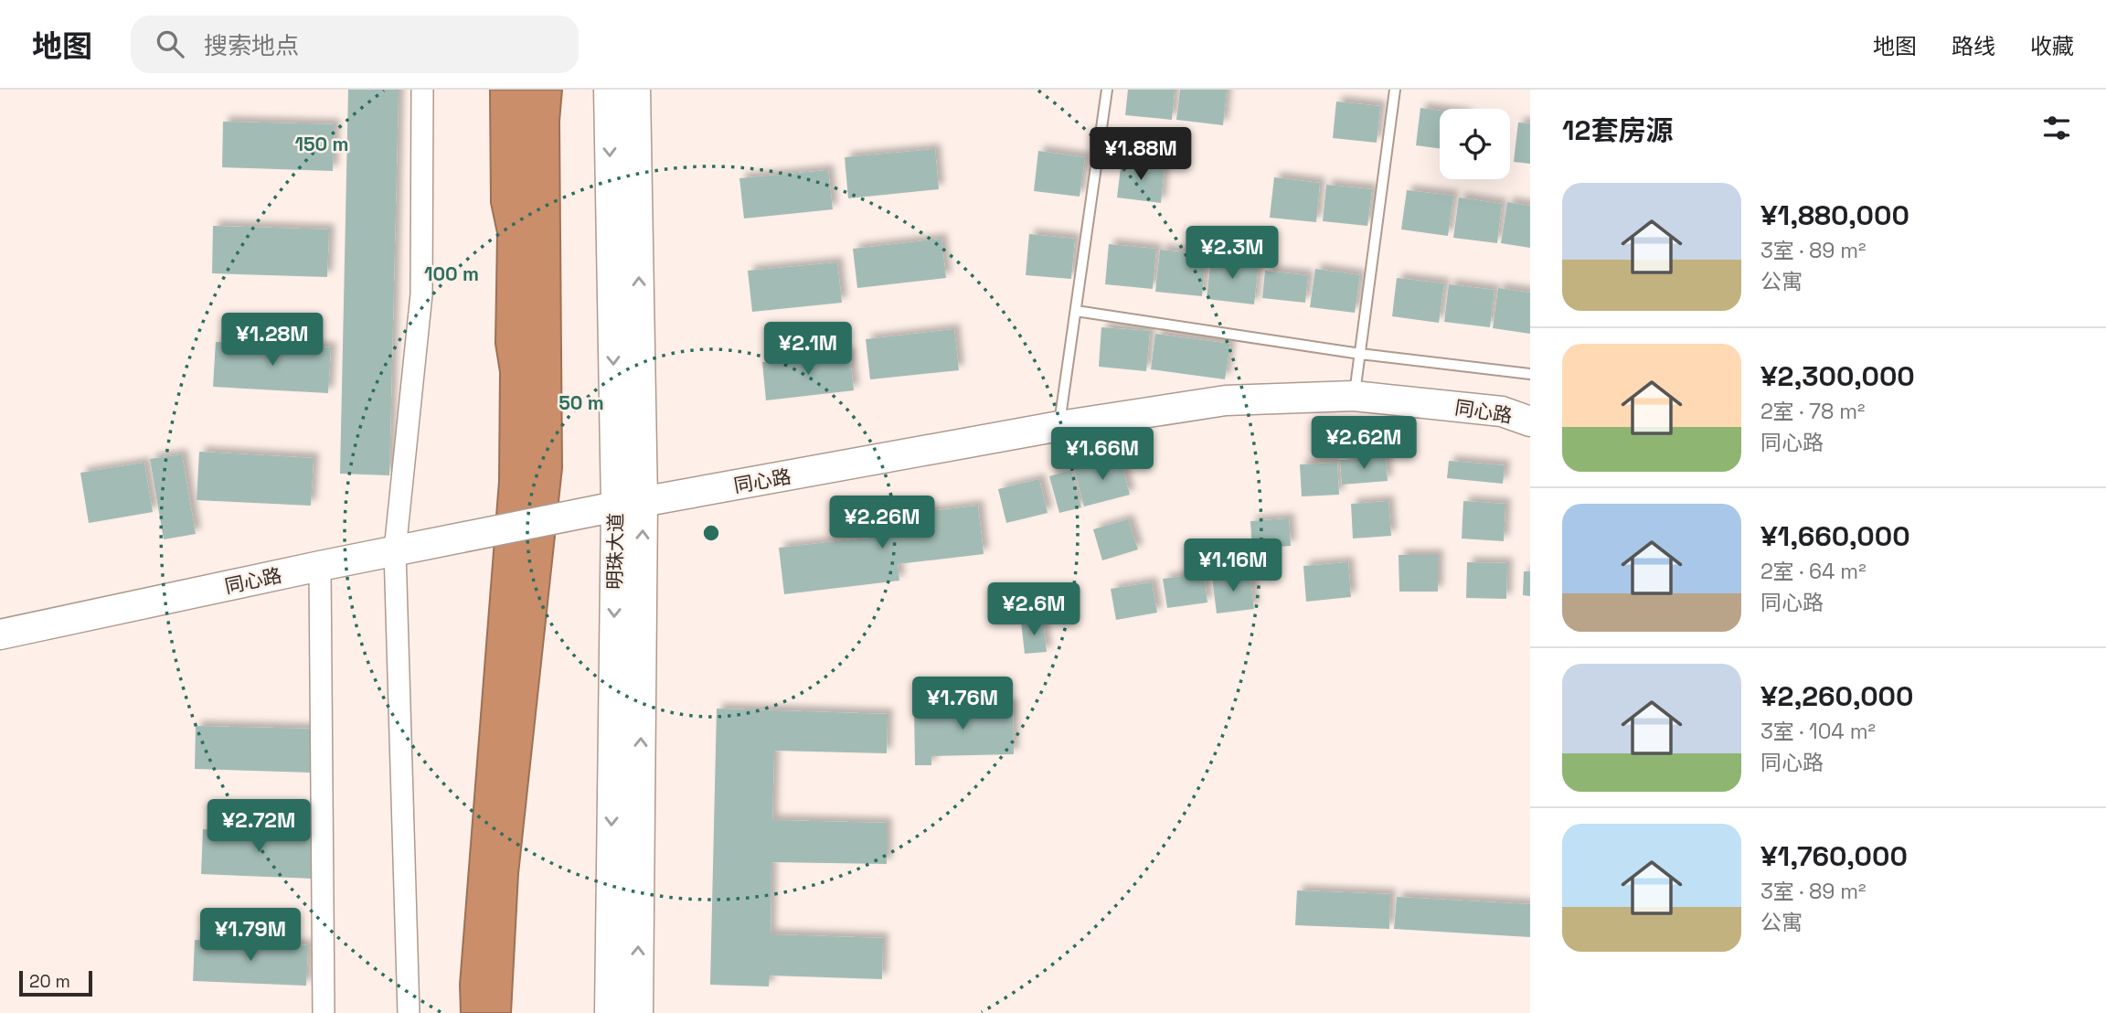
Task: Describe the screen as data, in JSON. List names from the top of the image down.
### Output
{
  "streets": {
    "main road": ["同心路", "明珠大道"]
  },
  "crossings": [
    ["同心路", "明珠大道"]
  ],
  "scale_bar": "20 m",
  "page": {
    "header": "地图",
    "search": "搜索地点",
    "nav": ["地图", "路线", "收藏"],
    "heading": "12套房源",
    "price": [
      "¥1.88M",
      "¥2.3M",
      "¥1.28M",
      "¥2.1M",
      "¥2.62M",
      "¥1.66M",
      "¥2.26M",
      "¥1.16M",
      "¥2.6M",
      "¥1.76M",
      "¥2.72M",
      "¥1.79M"
    ],
    "list": [
      {
        "name": "¥1,880,000",
        "note": "3室 · 89 m² · 公寓"
      },
      {
        "name": "¥2,300,000",
        "note": "2室 · 78 m² · 同心路"
      },
      {
        "name": "¥1,660,000",
        "note": "2室 · 64 m² · 同心路"
      },
      {
        "name": "¥2,260,000",
        "note": "3室 · 104 m² · 同心路"
      },
      {
        "name": "¥1,760,000",
        "note": "3室 · 89 m² · 公寓"
      }
    ],
    "scale": "20 m"
  },
  "rings": ["150 m", "100 m", "50 m"]
}
